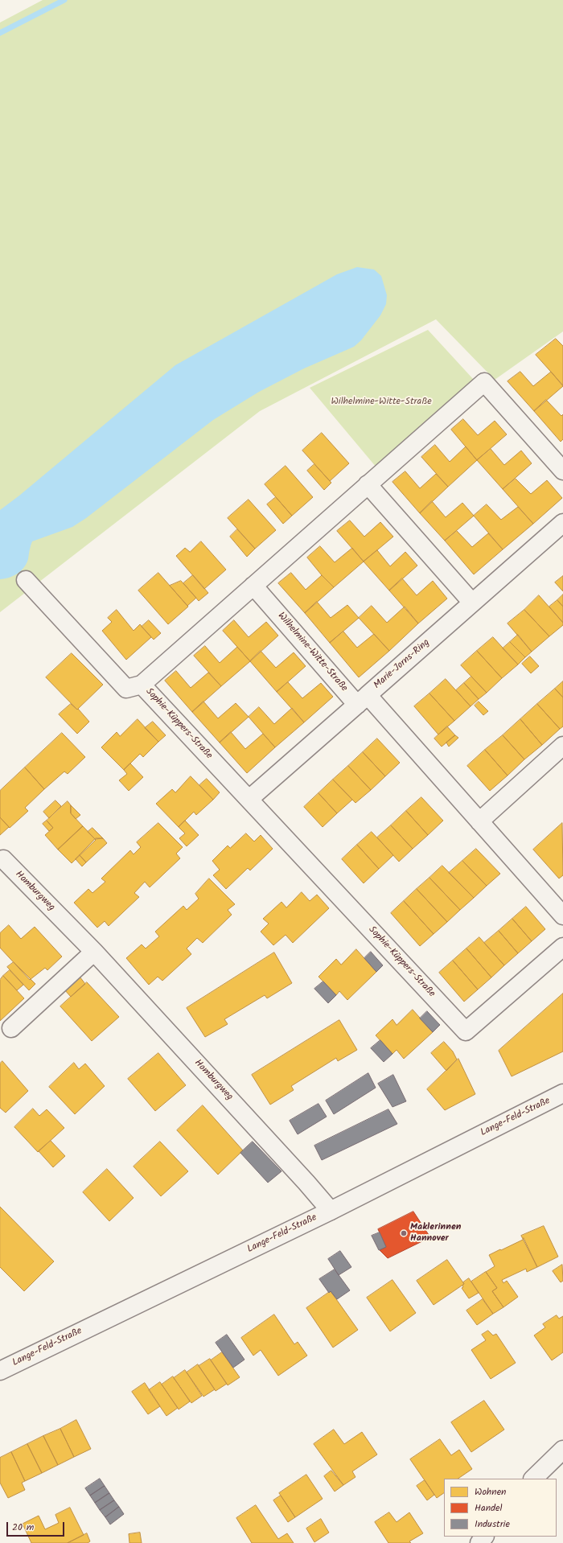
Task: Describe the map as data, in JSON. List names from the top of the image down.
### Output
{
  "streets": {
    "street": [
      "Wilhelmine-Witte-Straße",
      "Marie-Jorns-Ring",
      "Sophie-Küppers-Straße",
      "Homburgweg",
      "Lange-Feld-Straße"
    ]
  },
  "crossings": [
    ["Wilhelmine-Witte-Straße", "Marie-Jorns-Ring"],
    ["Homburgweg", "Lange-Feld-Straße"]
  ],
  "parks": ["Wilhelmine-Witte-Straße"],
  "places": ["Maklerinnen Hannover"],
  "legend": ["Wohnen", "Handel", "Industrie"],
  "scale_bar": "20 m"
}
